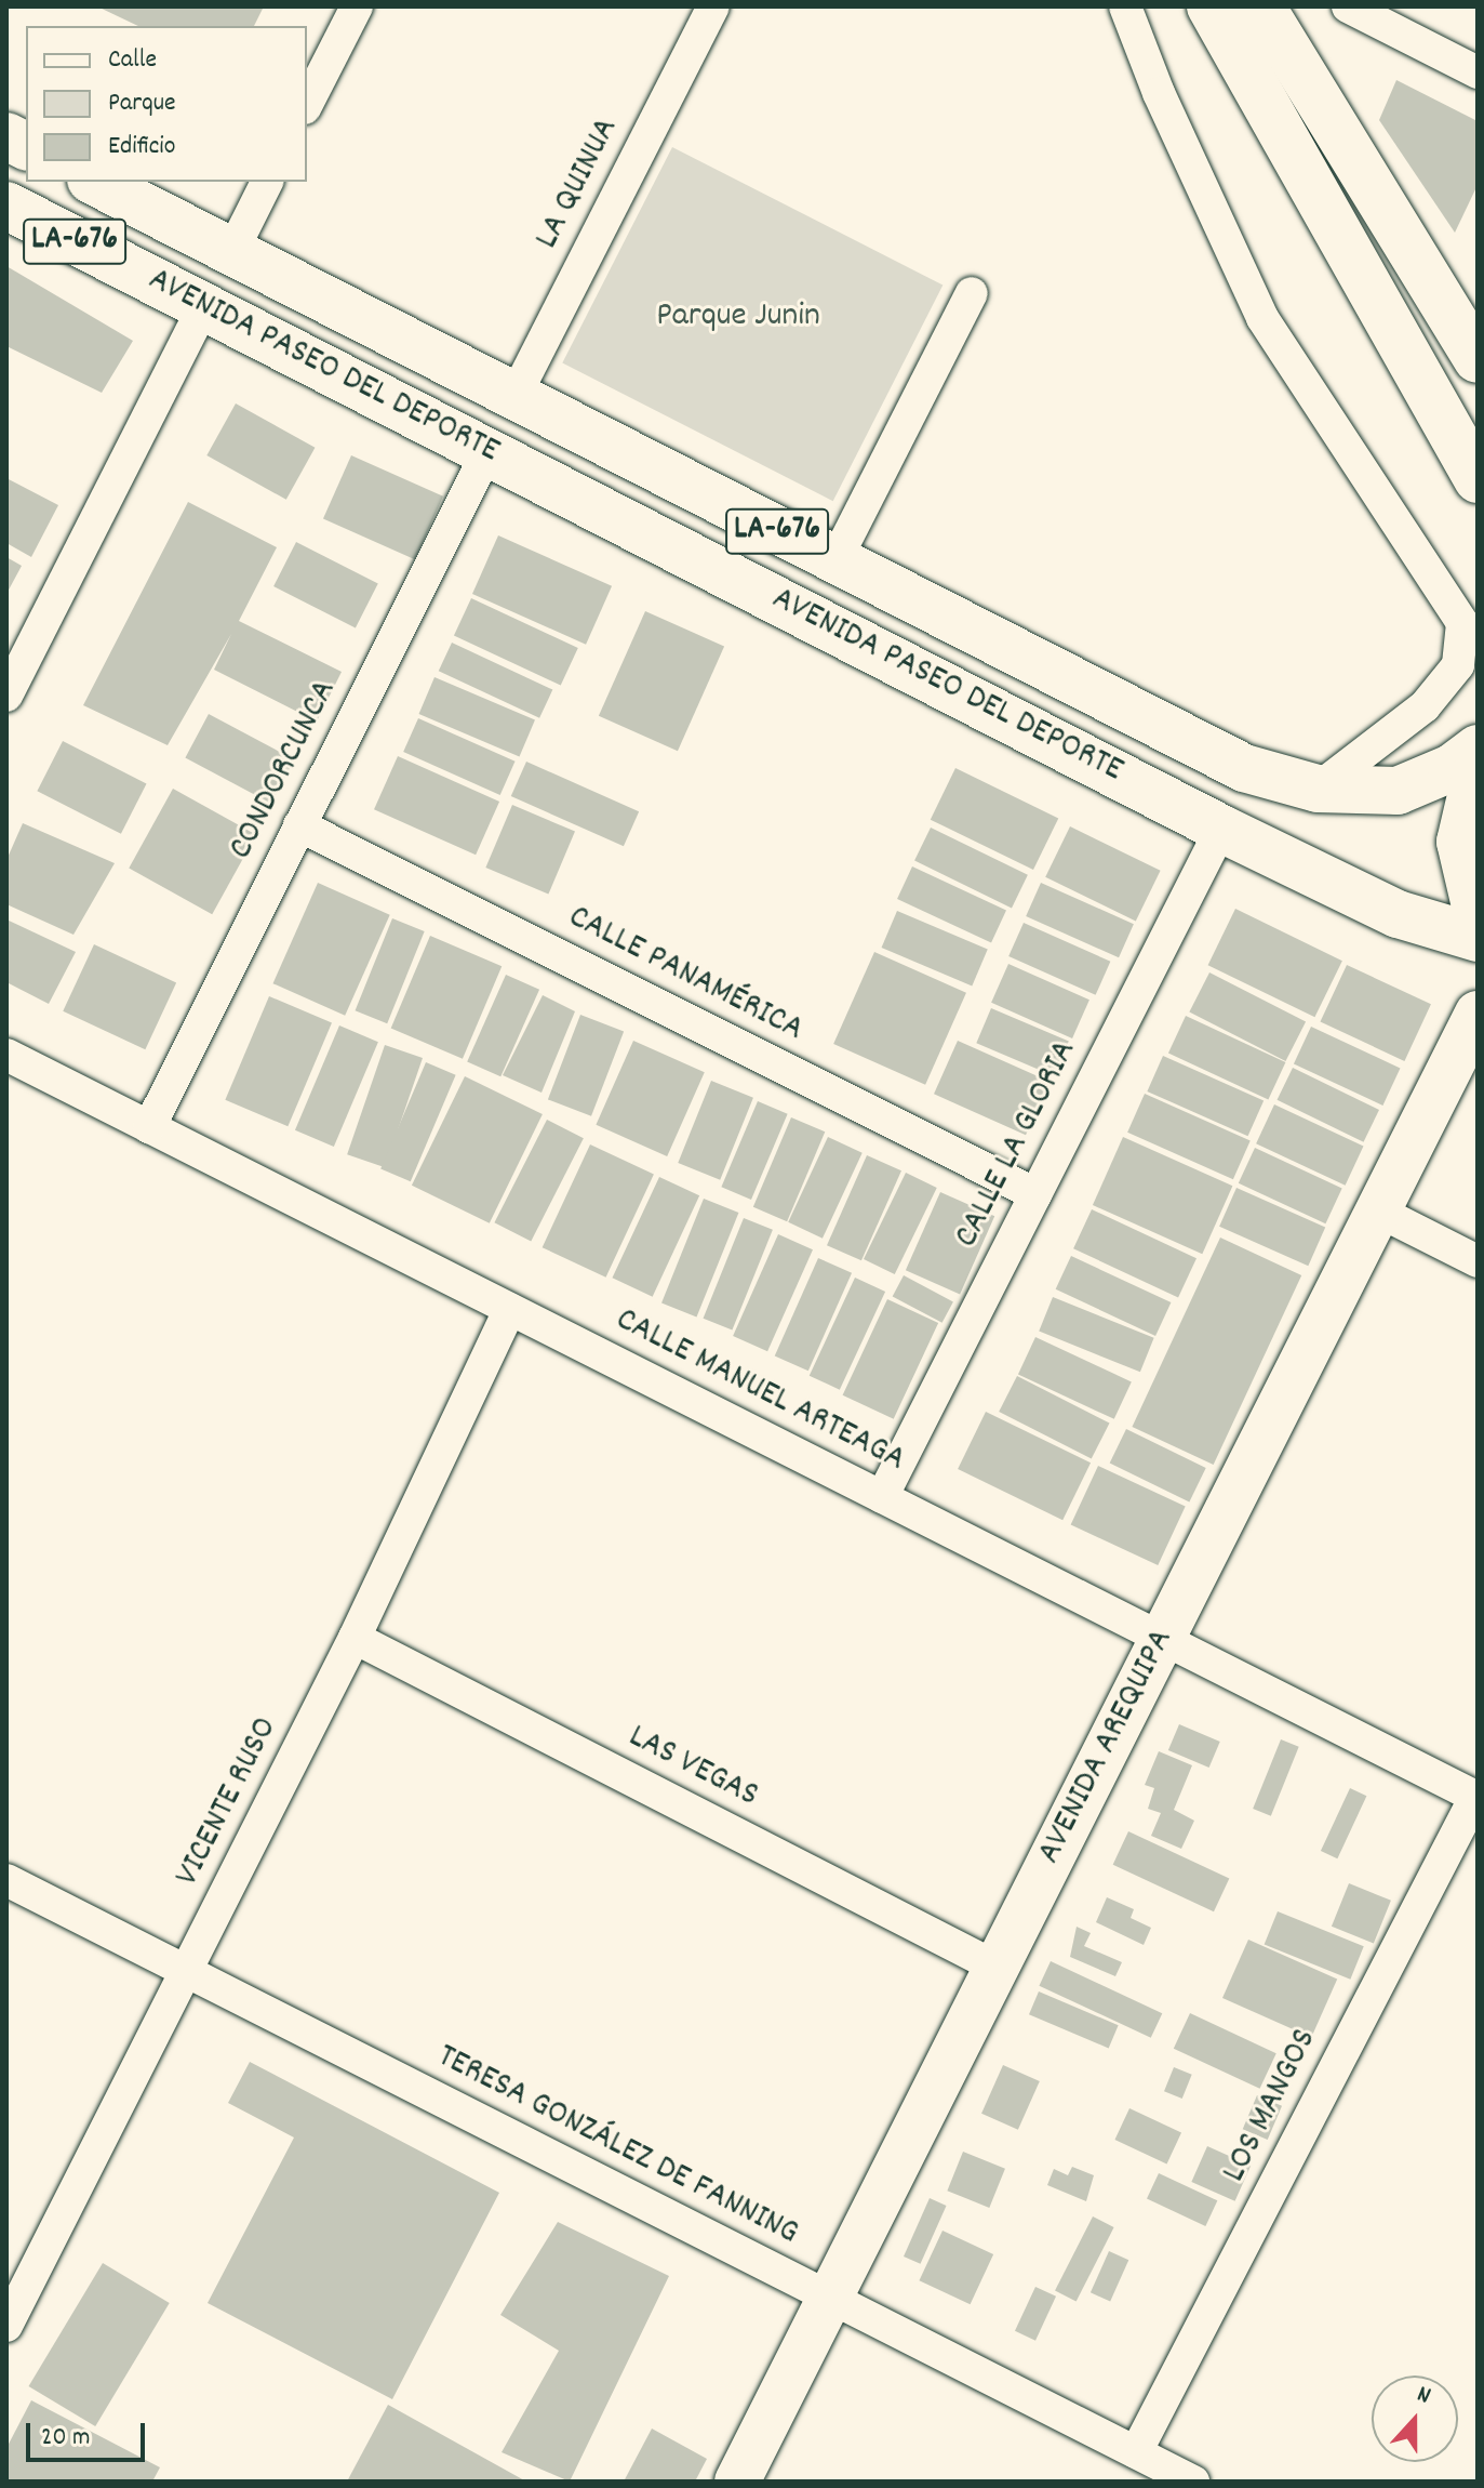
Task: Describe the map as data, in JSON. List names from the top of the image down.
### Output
{
  "streets": {
    "main road": ["LA-676", "AVENIDA PASEO DEL DEPORTE"],
    "street": [
      "LA QUINUA",
      "CONDORCUNCA",
      "CALLE PANAMÉRICA",
      "CALLE LA GLORIA",
      "CALLE MANUEL ARTEAGA",
      "AVENIDA AREQUIPA",
      "LAS VEGAS",
      "VICENTE RUSO",
      "LOS MANGOS",
      "TERESA GONZÁLEZ DE FANNING"
    ]
  },
  "crossings": [
    ["LA QUINUA", "AVENIDA PASEO DEL DEPORTE"],
    ["AVENIDA PASEO DEL DEPORTE", "CONDORCUNCA"],
    ["AVENIDA PASEO DEL DEPORTE", "CALLE LA GLORIA"],
    ["CONDORCUNCA", "CALLE PANAMÉRICA"],
    ["CONDORCUNCA", "CALLE MANUEL ARTEAGA"],
    ["CALLE PANAMÉRICA", "CALLE LA GLORIA"],
    ["CALLE LA GLORIA", "CALLE MANUEL ARTEAGA"],
    ["CALLE MANUEL ARTEAGA", "AVENIDA AREQUIPA"],
    ["CALLE MANUEL ARTEAGA", "VICENTE RUSO"],
    ["CALLE MANUEL ARTEAGA", "LOS MANGOS"],
    ["AVENIDA AREQUIPA", "LAS VEGAS"],
    ["AVENIDA AREQUIPA", "TERESA GONZÁLEZ DE FANNING"],
    ["LAS VEGAS", "VICENTE RUSO"],
    ["VICENTE RUSO", "TERESA GONZÁLEZ DE FANNING"],
    ["LOS MANGOS", "TERESA GONZÁLEZ DE FANNING"]
  ],
  "parks": ["Parque Junin"],
  "legend": ["Calle", "Parque", "Edificio"],
  "scale_bar": "20 m",
  "north": "top"
}
